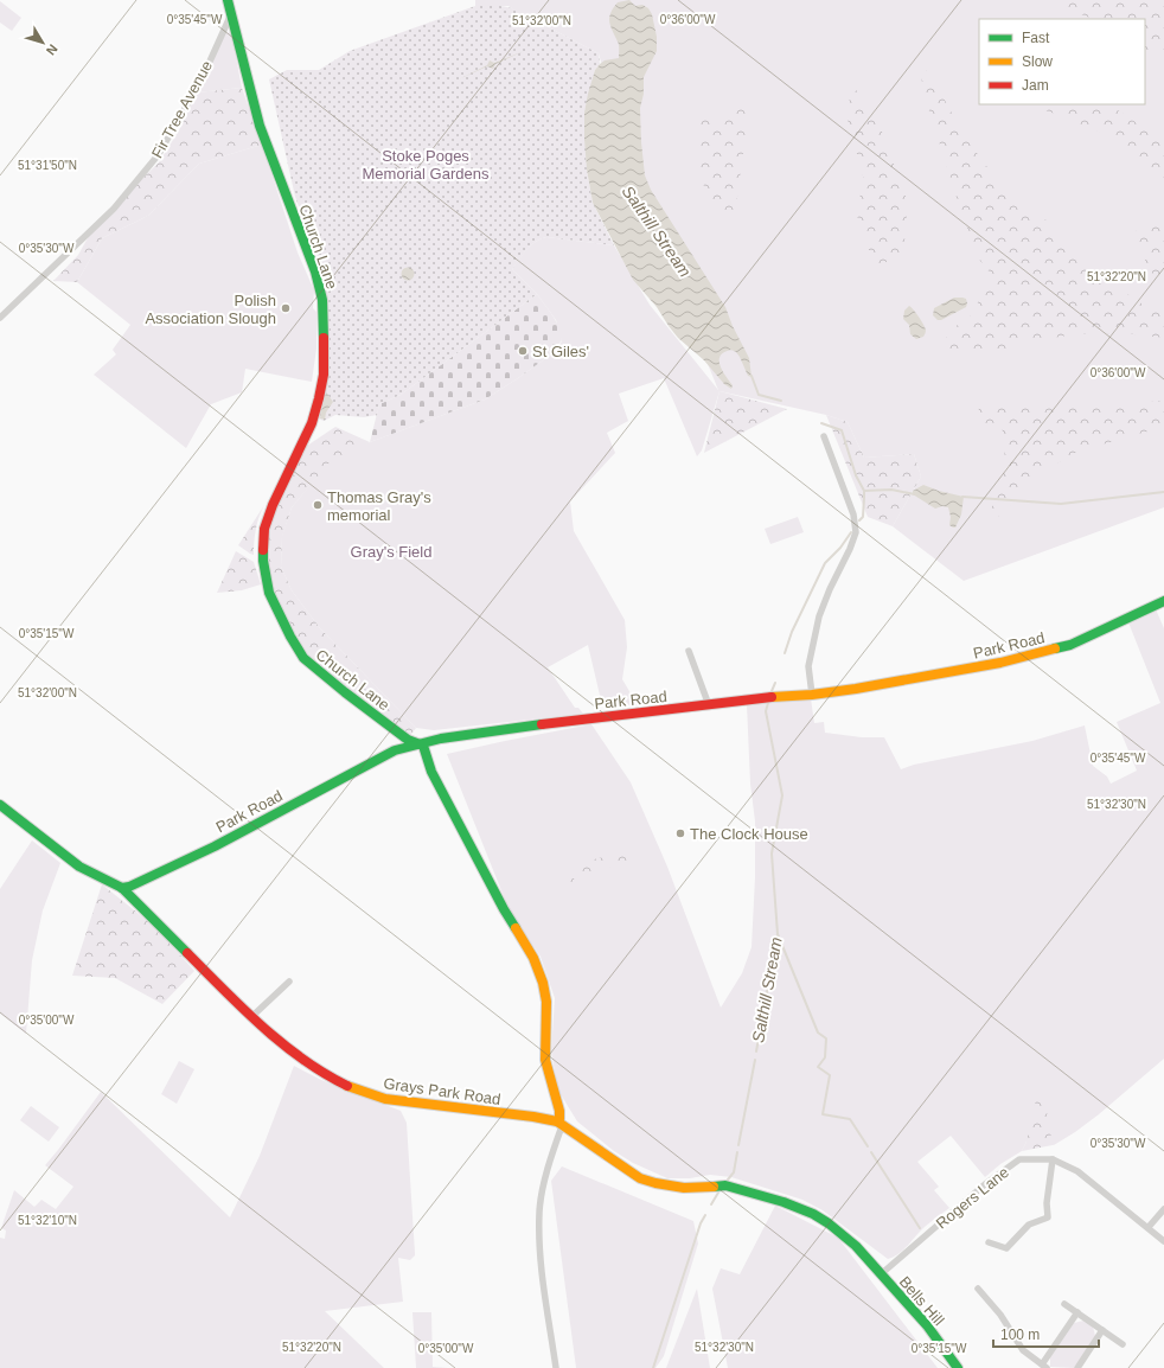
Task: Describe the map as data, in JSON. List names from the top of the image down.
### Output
{
  "streets": {
    "main road": [
      "Church Lane",
      "Park Road",
      "Grays Park Road",
      "Bells Hill"
    ],
    "street": ["Fir Tree Avenue", "Rogers Lane"]
  },
  "crossings": [
    ["Fir Tree Avenue", "Church Lane"],
    ["Church Lane", "Park Road"],
    ["Park Road", "Grays Park Road"],
    ["Grays Park Road", "Rogers Lane"],
    ["Grays Park Road", "Bells Hill"],
    ["Rogers Lane", "Bells Hill"]
  ],
  "water": ["Salthill Stream"],
  "parks": ["Stoke Poges Memorial Gardens", "Gray's Field"],
  "places": [
    "Polish Association Slough",
    "St Giles'",
    "Thomas Gray's memorial",
    "The Clock House"
  ],
  "legend": ["Fast", "Slow", "Jam"],
  "scale_bar": "100 m",
  "north": "bottom right",
  "coordinates": [
    "0°35'45\"W",
    "0°36'00\"W",
    "51°32'00\"N",
    "51°31'50\"N",
    "0°35'30\"W",
    "51°32'20\"N",
    "0°35'15\"W",
    "51°32'30\"N",
    "0°35'00\"W",
    "51°32'10\"N"
  ]
}
